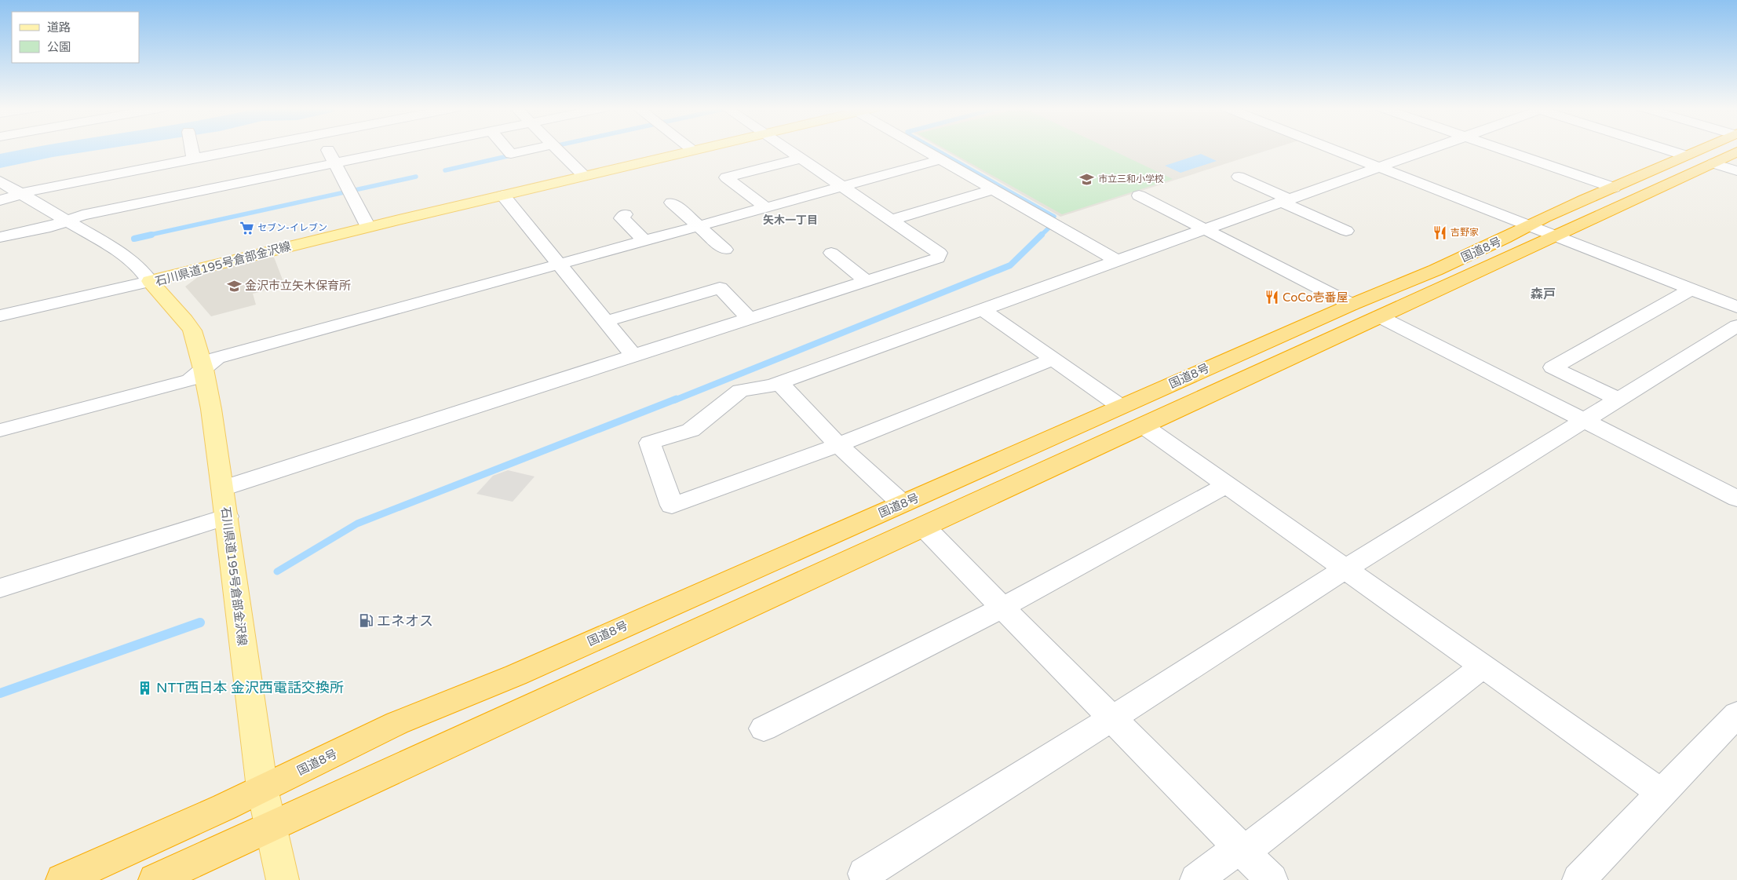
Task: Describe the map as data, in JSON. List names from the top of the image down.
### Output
{
  "streets": {
    "highway": ["国道8号"],
    "main road": ["石川県道195号倉部金沢線"]
  },
  "crossings": [
    ["国道8号", "石川県道195号倉部金沢線"]
  ],
  "districts": ["矢木一丁目", "森戸"],
  "places": {
    "school or university": ["市立三和小学校", "金沢市立矢木保育所"],
    "supermarket": ["セブン-イレブン"],
    "restaurant": ["吉野家", "CoCo壱番屋"],
    "fuel station": ["エネオス"],
    "building": ["NTT西日本 金沢西電話交換所"]
  },
  "legend": ["道路", "公園"]
}
